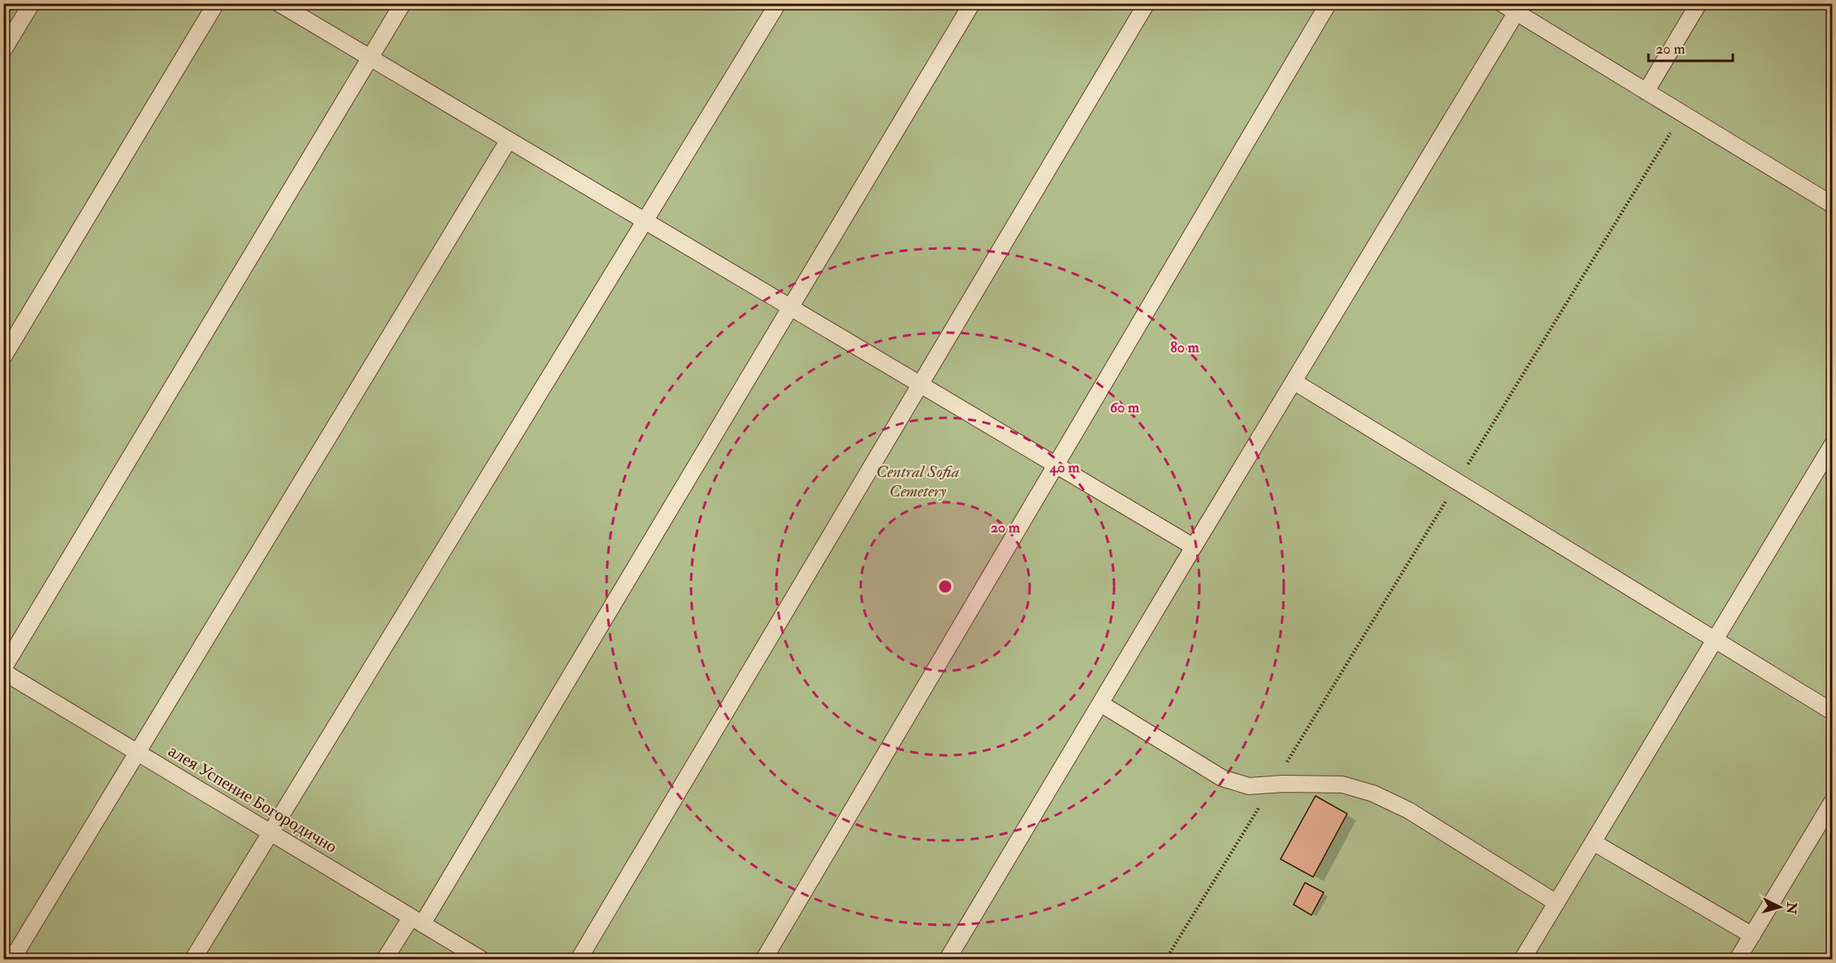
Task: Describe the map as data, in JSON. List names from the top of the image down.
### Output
{
  "streets": {
    "lane": ["алея Успение Богородично"]
  },
  "parks": ["Central Sofia Cemetery"],
  "scale_bar": "20 m",
  "north": "right",
  "rings": [
    "80 m",
    "60 m",
    "40 m",
    "20 m"
  ]
}
